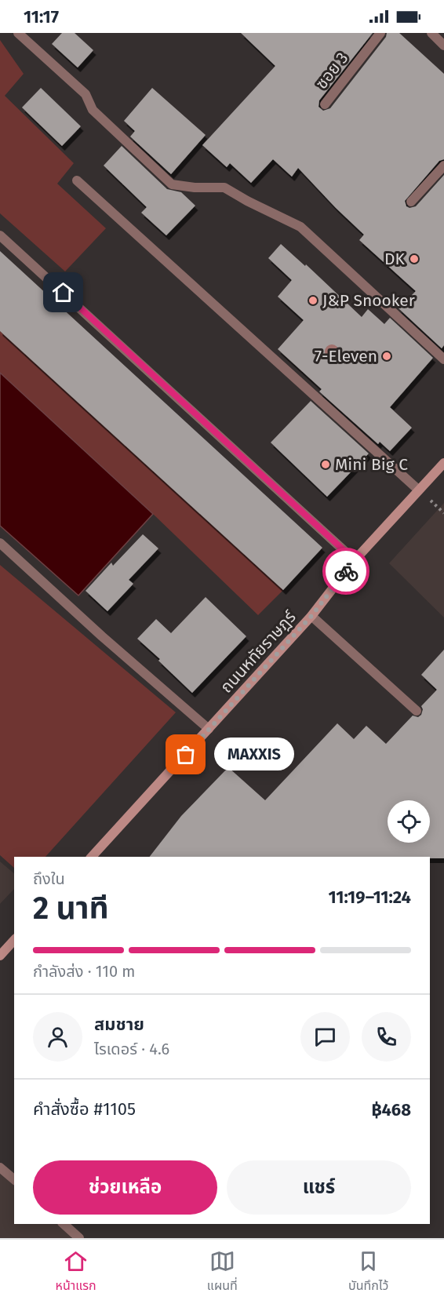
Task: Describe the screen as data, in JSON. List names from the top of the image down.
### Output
{
  "streets": {
    "main road": ["ถนนหทัยราษฎร์"],
    "street": ["ซอย 3"]
  },
  "places": [
    "DK",
    "J&P Snooker",
    "7-Eleven",
    "Mini Big C",
    "MAXXIS"
  ],
  "page": {
    "status": "11:17",
    "bubble": "MAXXIS",
    "heading": ["2 นาที", "ถึงใน", "11:19–11:24"],
    "panel": [
      "สมชาย",
      "ไรเดอร์ · 4.6",
      "คำสั่งซื้อ #1105",
      "฿468"
    ],
    "bar": "กำลังส่ง · 110 m",
    "buttons": ["ช่วยเหลือ", "แชร์"],
    "tabs": ["หน้าแรก", "แผนที่", "บันทึกไว้"]
  }
}
